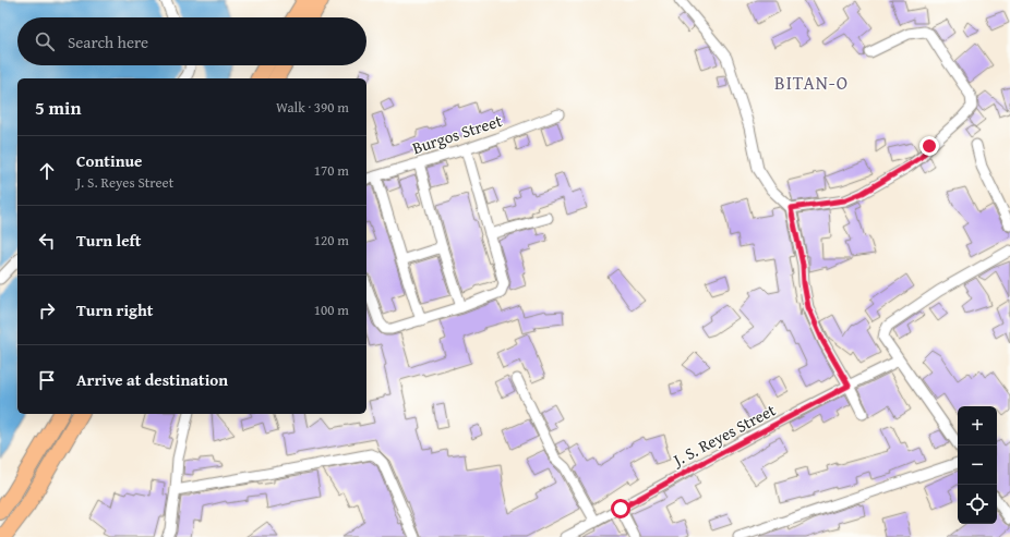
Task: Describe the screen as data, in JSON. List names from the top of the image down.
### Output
{
  "streets": {
    "street": ["Burgos Street", "J. S. Reyes Street"]
  },
  "districts": ["BITAN-O"],
  "page": {
    "search": "Search here",
    "heading": ["5 min", "Walk · 390 m"],
    "list": [
      ["Continue", "J. S. Reyes Street", "170 m"],
      ["Turn left", "120 m"],
      ["Turn right", "100 m"],
      "Arrive at destination"
    ],
    "map_buttons": ["+", "−"]
  }
}
